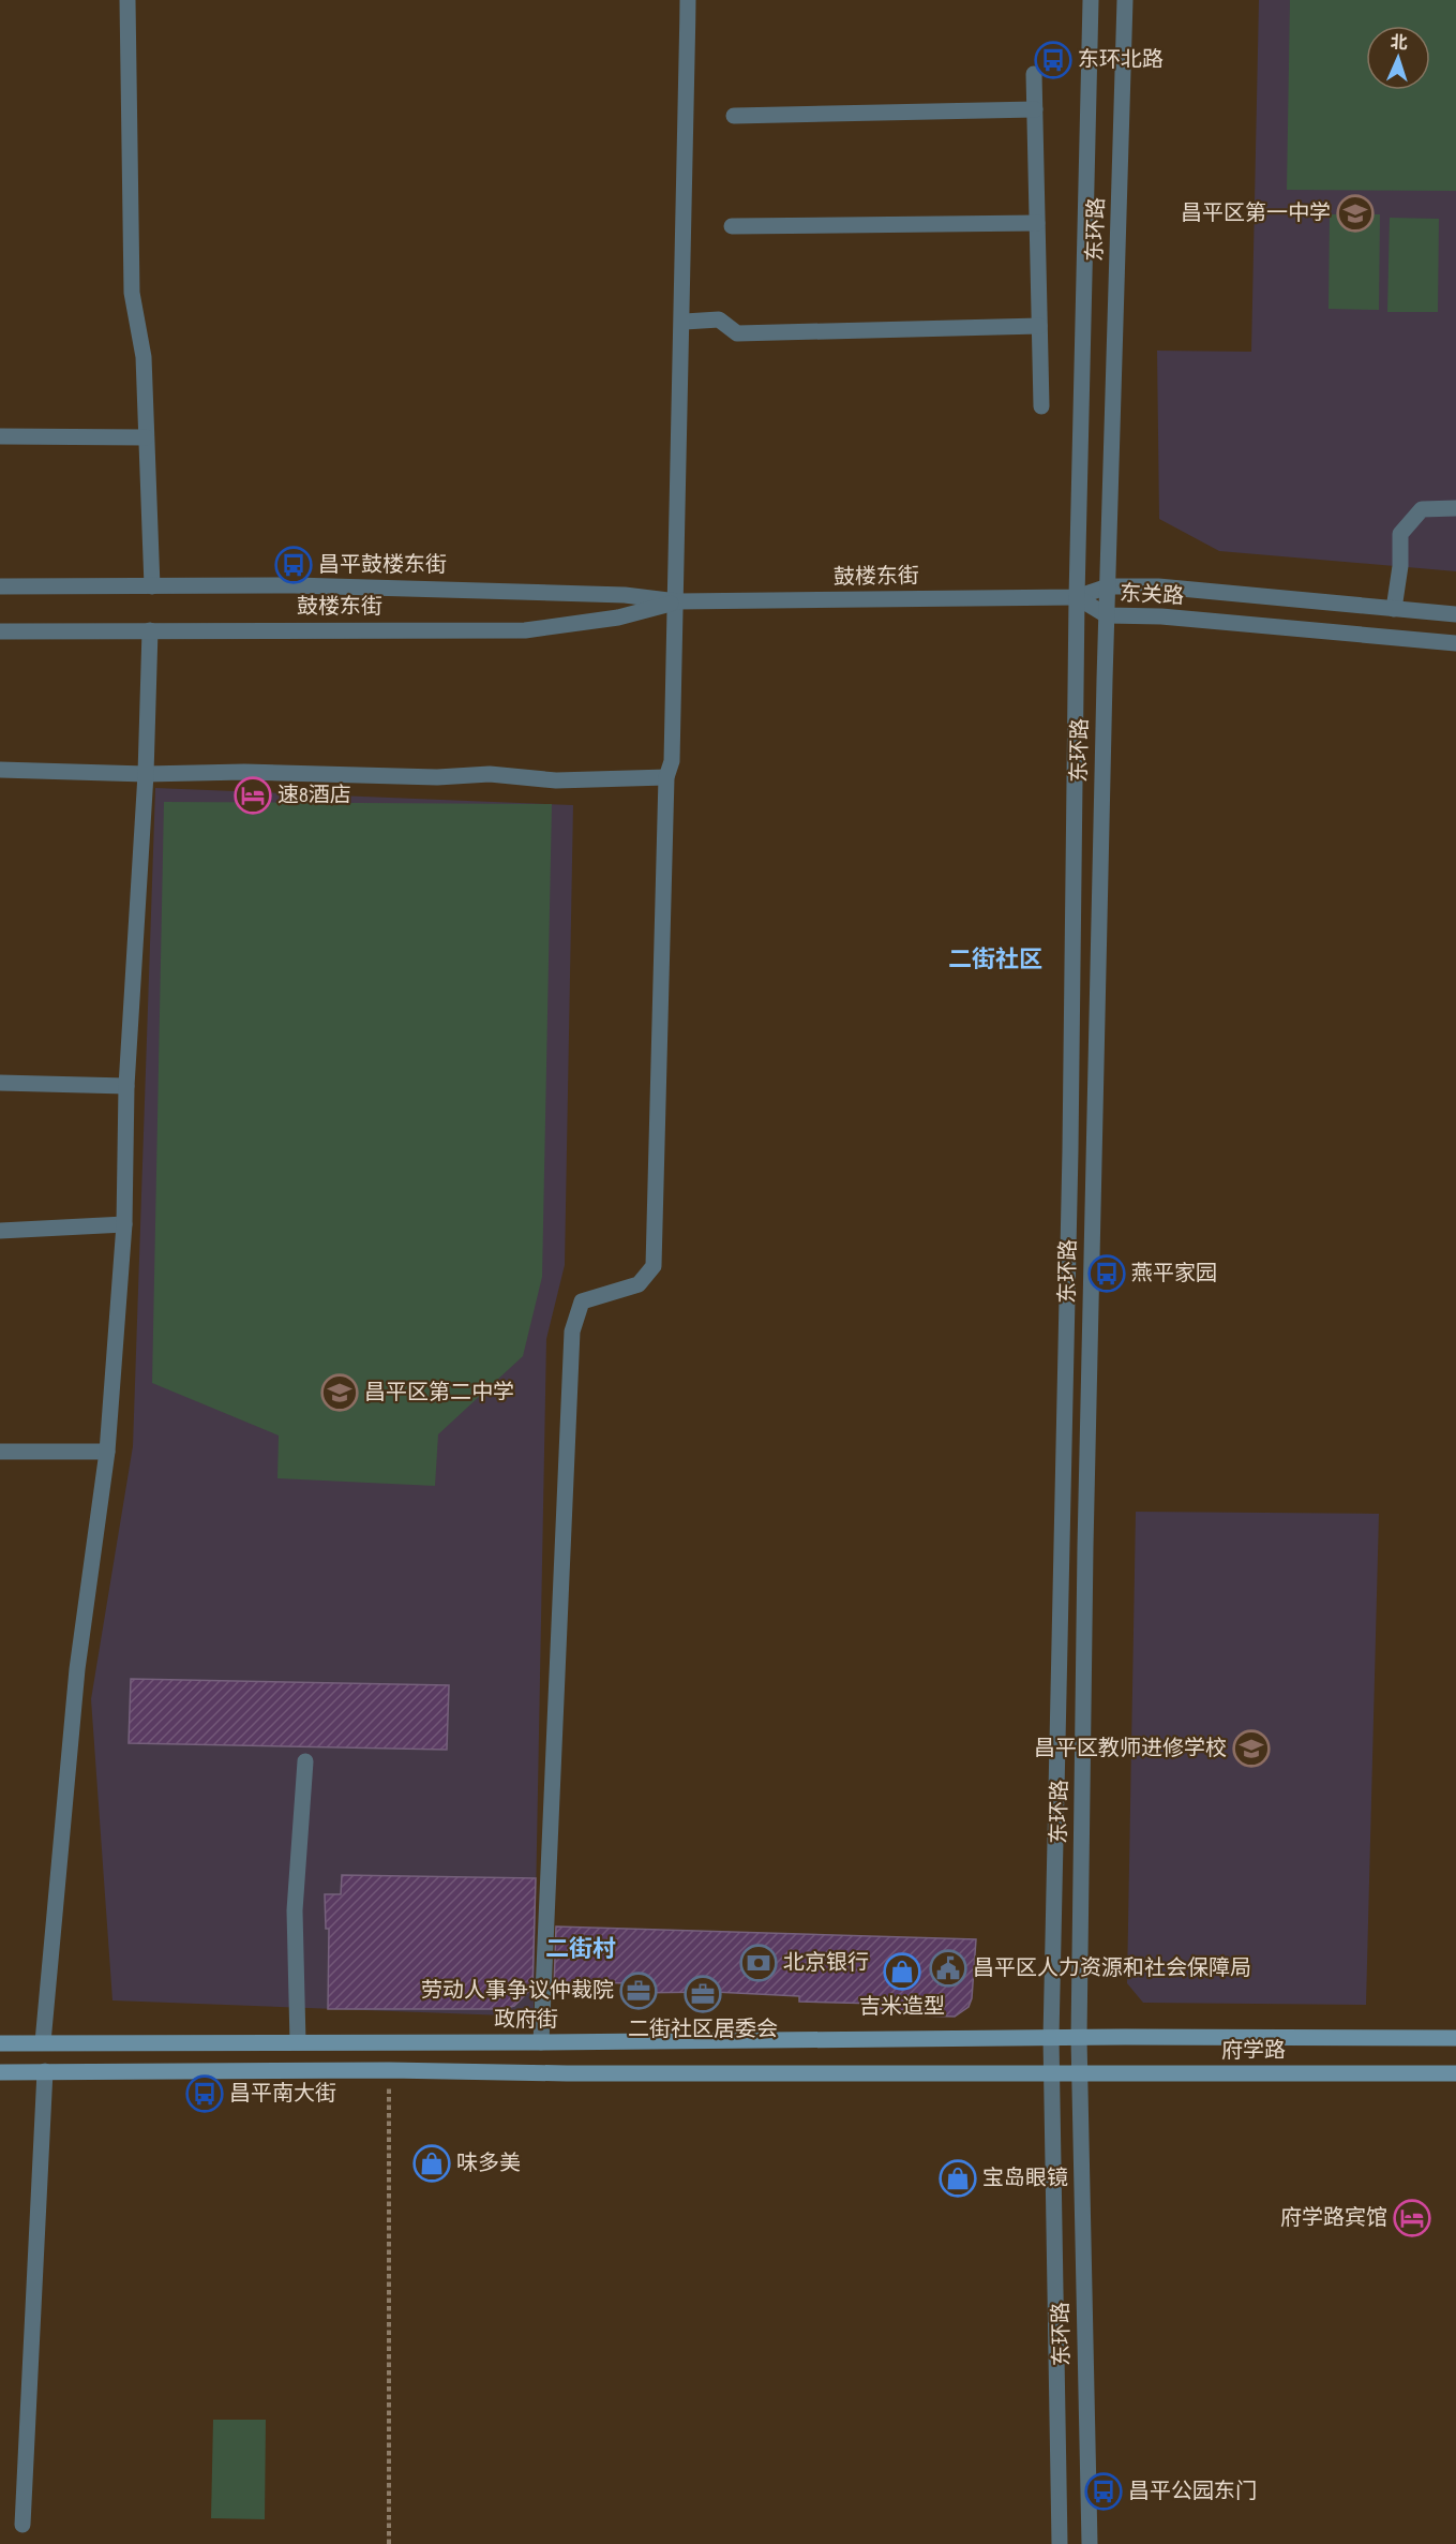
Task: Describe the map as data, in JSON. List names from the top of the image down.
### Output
{
  "streets": {
    "main road": ["政府街", "府学路"],
    "street": ["东环路", "鼓楼东街", "东关路"]
  },
  "crossings": [
    ["东环路", "鼓楼东街"],
    ["东环路", "东关路"],
    ["东环路", "政府街"],
    ["东环路", "府学路"],
    ["鼓楼东街", "东关路"],
    ["政府街", "府学路"]
  ],
  "districts": ["二街社区", "二街村"],
  "places": {
    "bus stop": [
      "东环北路",
      "昌平鼓楼东街",
      "燕平家园",
      "昌平南大街",
      "昌平公园东门"
    ],
    "school or university": ["昌平区第一中学", "昌平区第二中学", "昌平区教师进修学校"],
    "hotel": ["速8酒店", "府学路宾馆"],
    "bank": ["北京银行"],
    "public building": ["昌平区人力资源和社会保障局"],
    "shop": ["吉米造型", "味多美", "宝岛眼镜"],
    "office": ["劳动人事争议仲裁院", "二街社区居委会"]
  },
  "north": "top"
}
